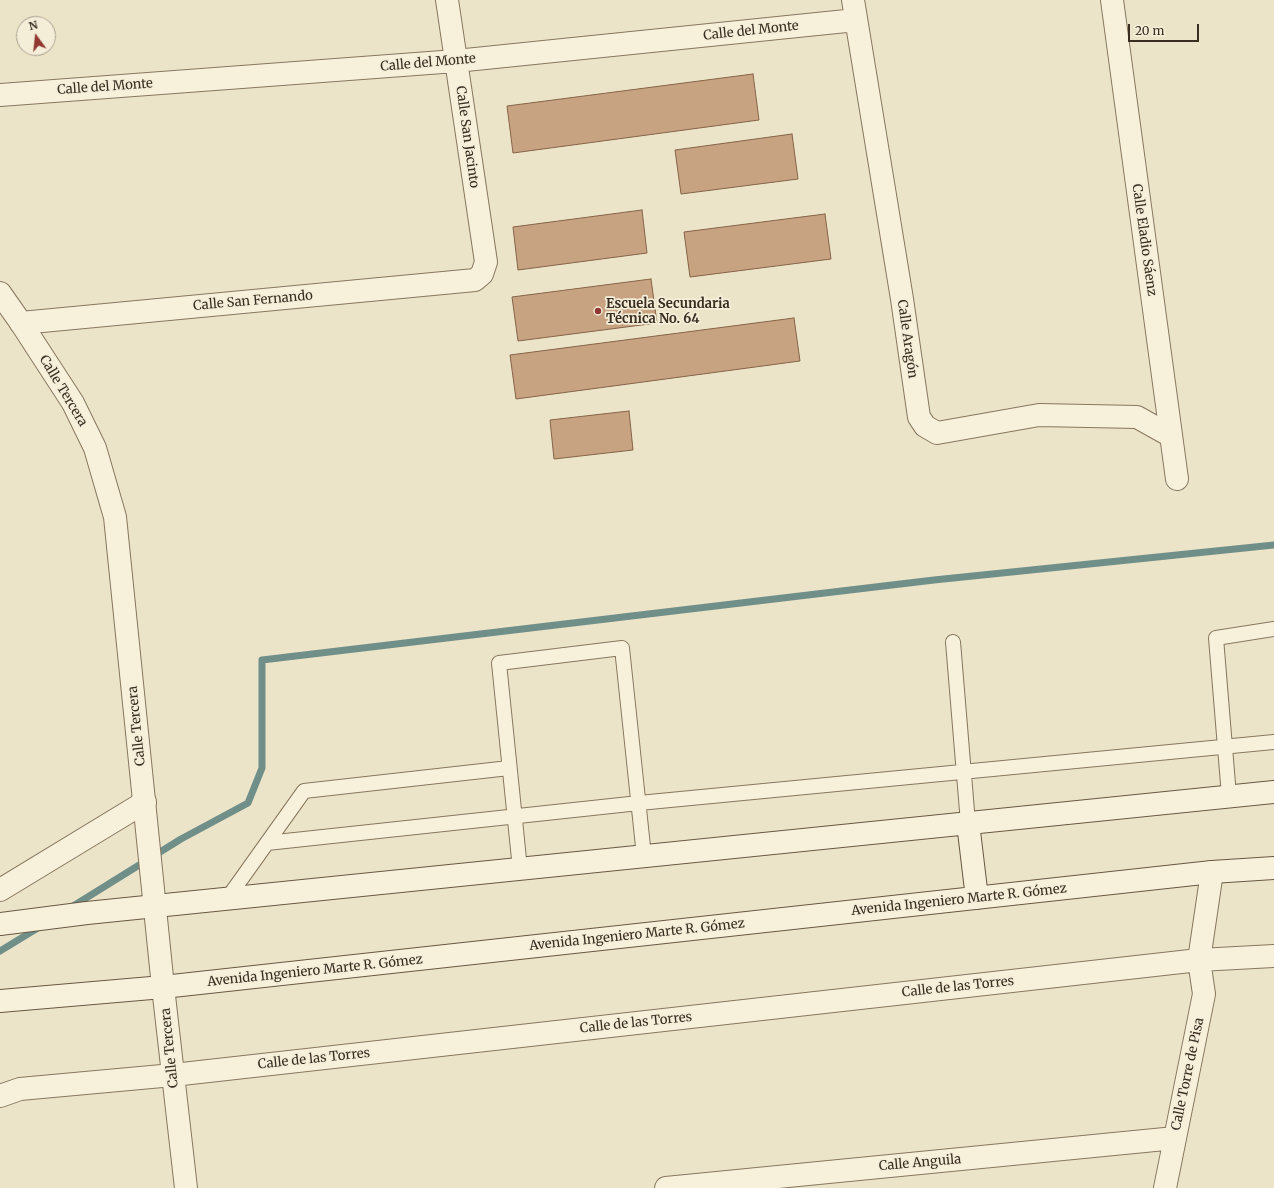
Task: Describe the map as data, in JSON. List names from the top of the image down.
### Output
{
  "streets": {
    "street": [
      "Calle del Monte",
      "Calle San Jacinto",
      "Calle Eladio Sáenz",
      "Calle San Fernando",
      "Calle Aragón",
      "Calle Tercera",
      "Avenida Ingeniero Marte R. Gómez",
      "Calle de las Torres",
      "Calle Torre de Pisa",
      "Calle Anguila"
    ]
  },
  "crossings": [
    ["Calle del Monte", "Calle San Jacinto"],
    ["Calle del Monte", "Calle Aragón"],
    ["Calle San Jacinto", "Calle San Fernando"],
    ["Calle Eladio Sáenz", "Calle Aragón"],
    ["Calle San Fernando", "Calle Tercera"],
    ["Calle Tercera", "Avenida Ingeniero Marte R. Gómez"],
    ["Calle Tercera", "Calle de las Torres"],
    ["Avenida Ingeniero Marte R. Gómez", "Calle Torre de Pisa"],
    ["Calle de las Torres", "Calle Torre de Pisa"],
    ["Calle Torre de Pisa", "Calle Anguila"]
  ],
  "places": ["Escuela Secundaria Técnica No. 64"],
  "scale_bar": "20 m",
  "north": "top"
}
